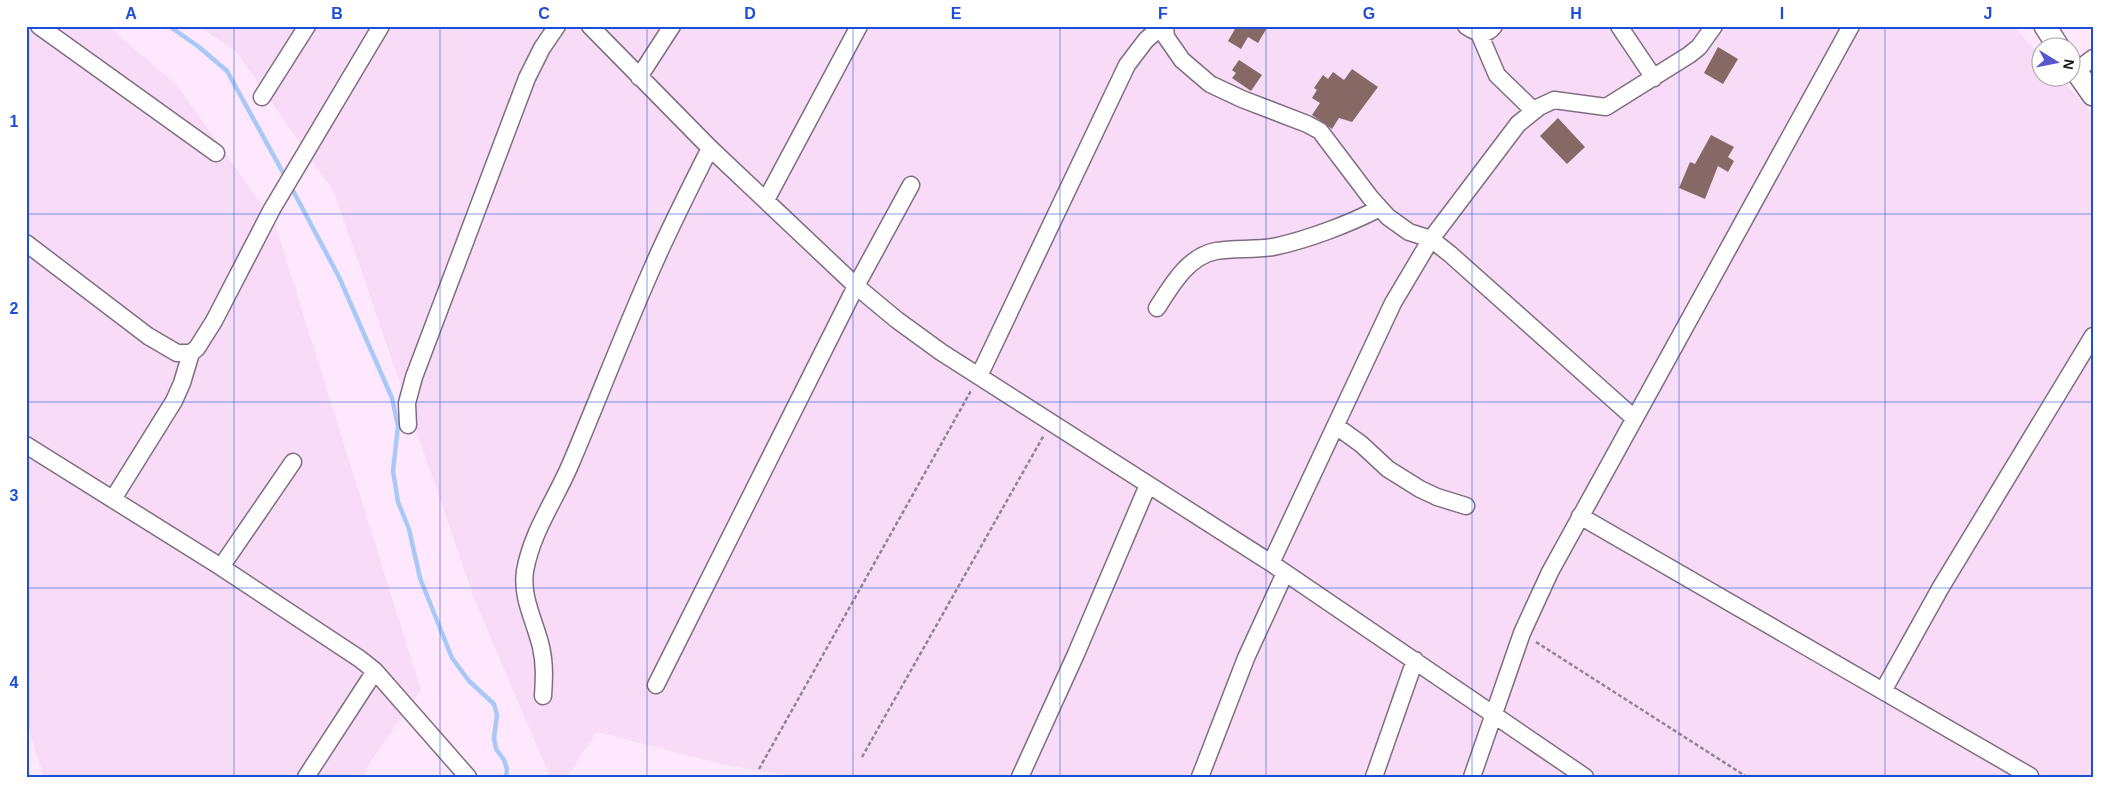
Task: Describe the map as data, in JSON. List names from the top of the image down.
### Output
{
  "north": "right",
  "grid": {
    "columns": [
      "A",
      "B",
      "C",
      "D",
      "E",
      "F",
      "G",
      "H",
      "I",
      "J"
    ],
    "rows": [
      "1",
      "2",
      "3",
      "4"
    ]
  }
}
